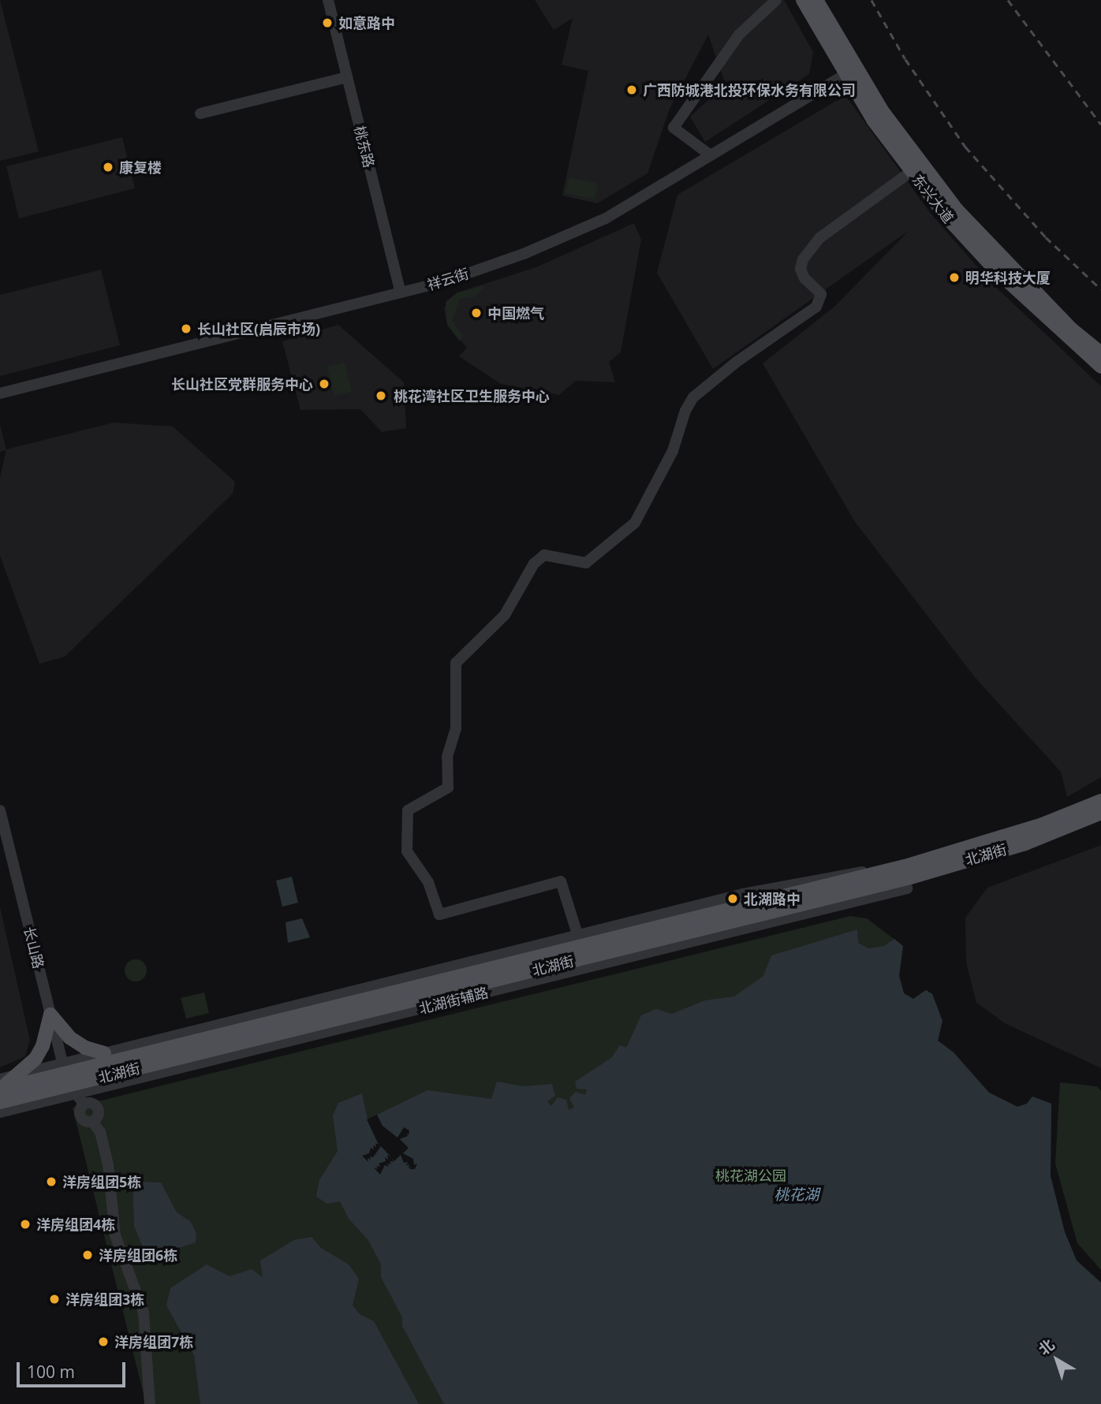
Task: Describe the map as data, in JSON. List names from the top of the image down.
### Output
{
  "streets": {
    "main road": ["东兴大道", "北湖街"],
    "street": [
      "桃东路",
      "祥云街",
      "长山路",
      "北湖街辅路"
    ]
  },
  "crossings": [
    ["桃东路", "祥云街"],
    ["东兴大道", "祥云街"],
    ["北湖街", "长山路"],
    ["北湖街", "北湖街辅路"],
    ["长山路", "北湖街辅路"]
  ],
  "water": ["桃花湖"],
  "parks": ["桃花湖公园"],
  "places": [
    "如意路中",
    "广西防城港北投环保水务有限公司",
    "康复楼",
    "明华科技大厦",
    "中国燃气",
    "长山社区(启辰市场)",
    "长山社区党群服务中心",
    "桃花湾社区卫生服务中心",
    "北湖路中",
    "洋房组团5栋",
    "洋房组团4栋",
    "洋房组团6栋",
    "洋房组团3栋",
    "洋房组团7栋"
  ],
  "scale_bar": "100 m",
  "north": "top left"
}
